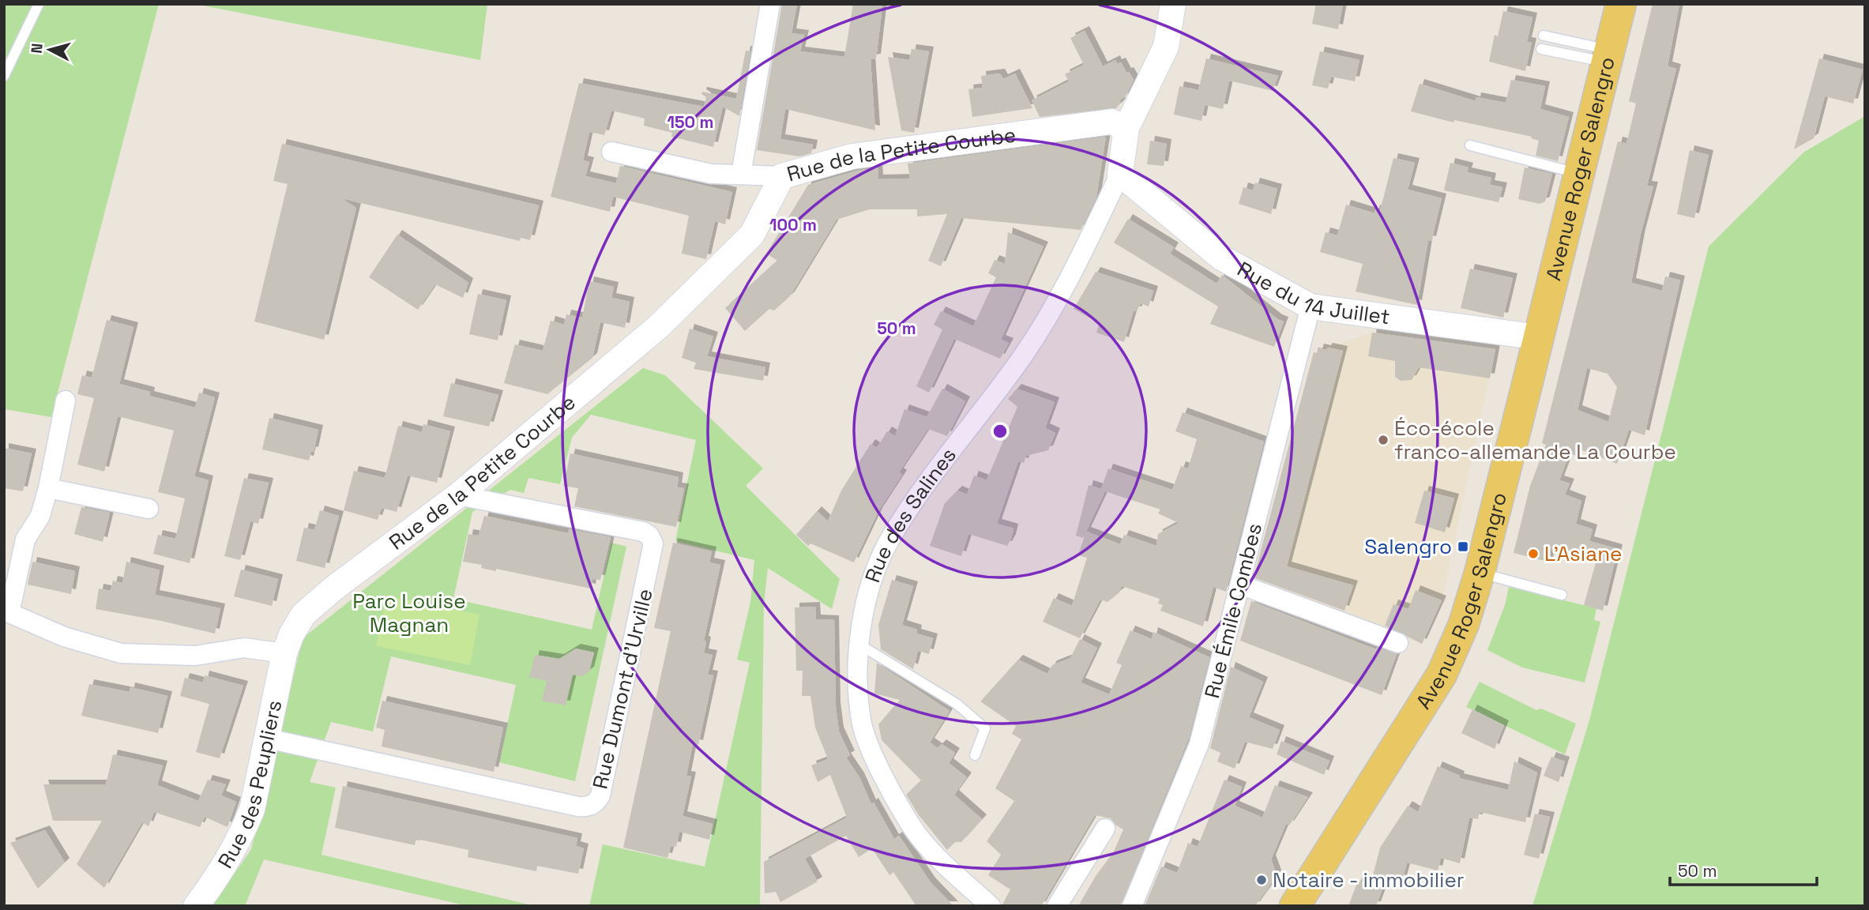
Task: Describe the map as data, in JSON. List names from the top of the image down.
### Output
{
  "streets": {
    "main road": ["Avenue Roger Salengro"],
    "street": [
      "Rue de la Petite Courbe",
      "Rue du 14 Juillet",
      "Rue des Salines",
      "Rue Émile Combes",
      "Rue Dumont d'Urville",
      "Rue des Peupliers"
    ]
  },
  "crossings": [
    ["Rue de la Petite Courbe", "Rue des Salines"],
    ["Rue de la Petite Courbe", "Rue Dumont d'Urville"],
    ["Rue de la Petite Courbe", "Rue des Peupliers"],
    ["Avenue Roger Salengro", "Rue du 14 Juillet"],
    ["Rue du 14 Juillet", "Rue des Salines"],
    ["Rue du 14 Juillet", "Rue Émile Combes"],
    ["Rue Dumont d'Urville", "Rue des Peupliers"]
  ],
  "parks": ["Parc Louise Magnan"],
  "places": {
    "other": ["Éco-école franco-allemande La Courbe", "L'Asiane", "Notaire - immobilier"],
    "transit": ["Salengro"]
  },
  "scale_bar": "50 m",
  "north": "left",
  "rings": ["150 m", "100 m", "50 m"]
}
